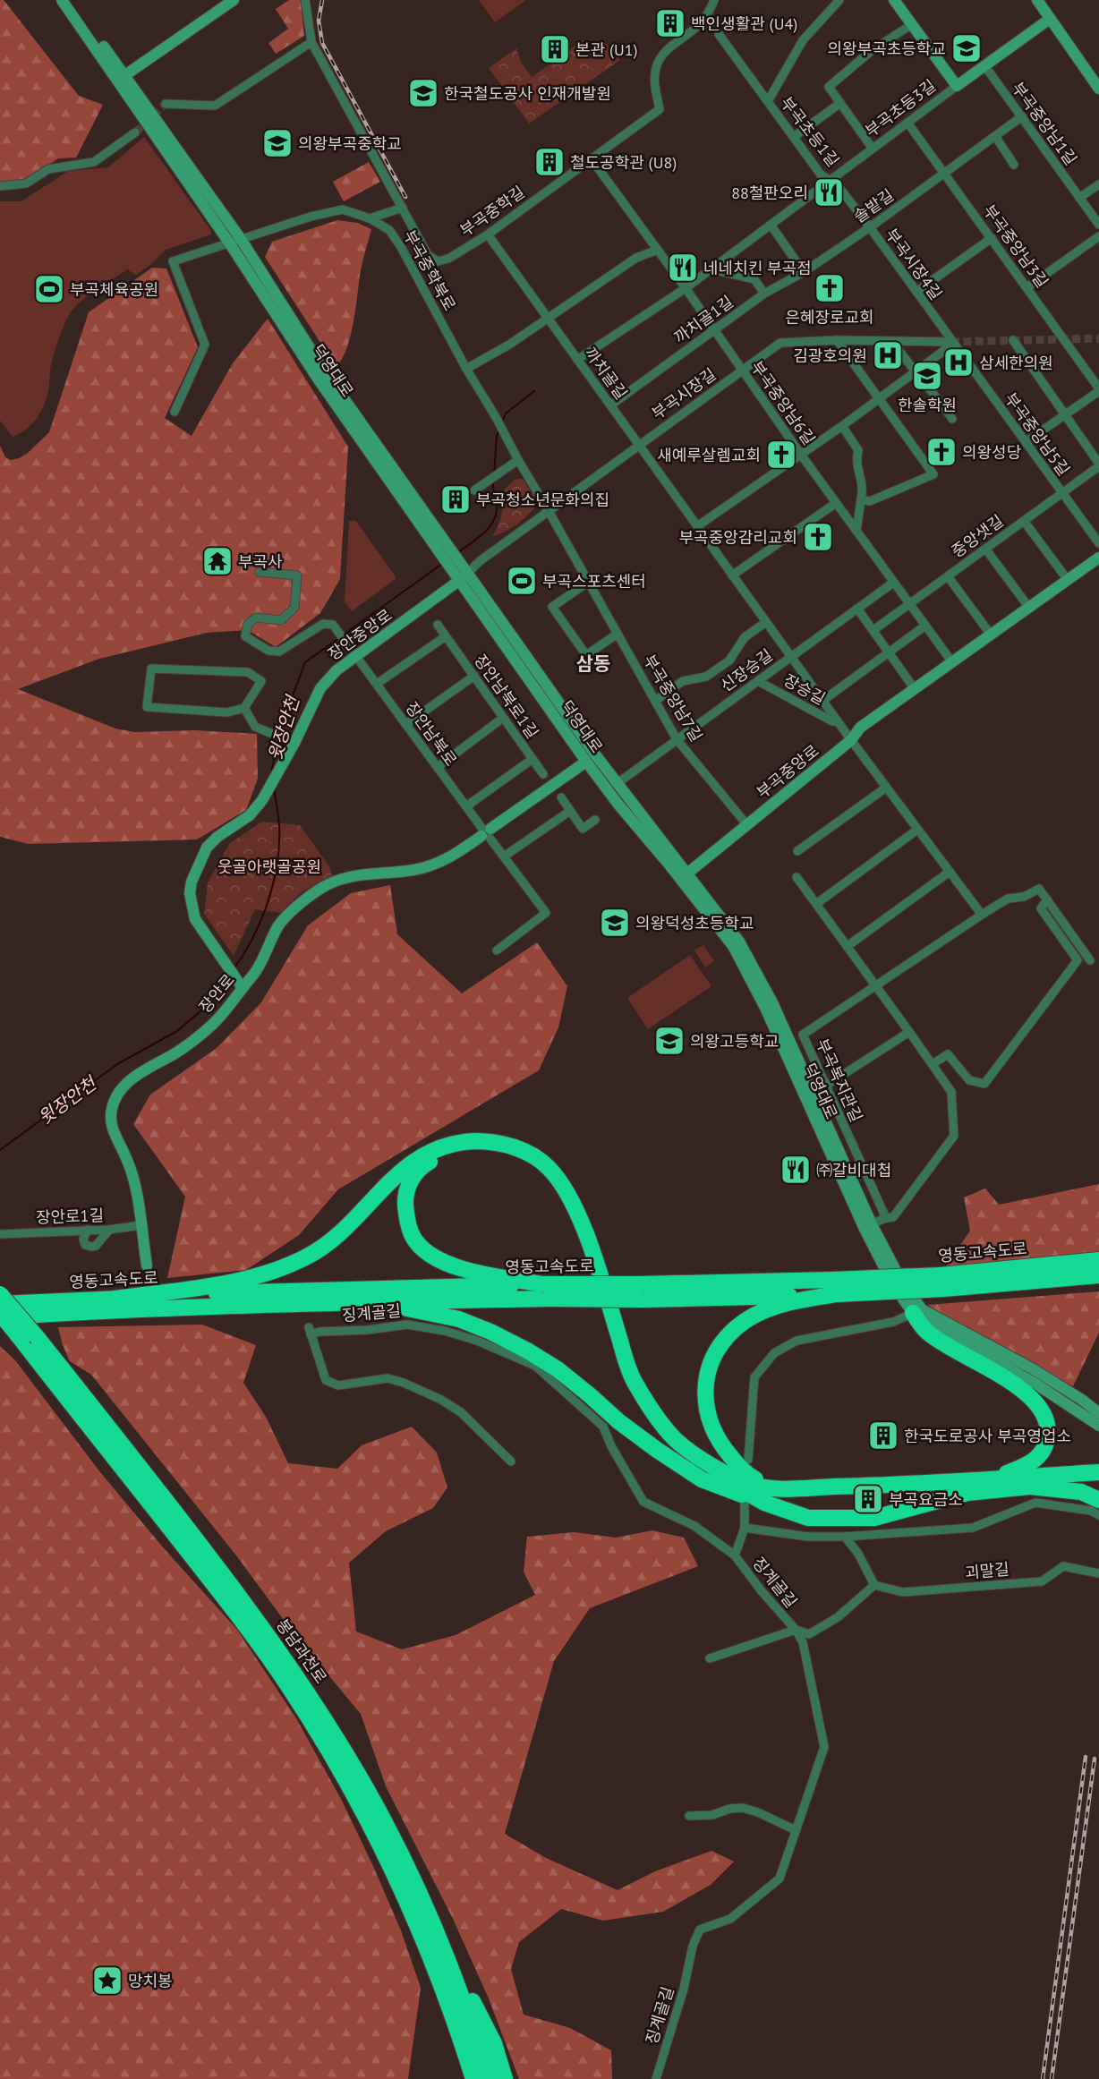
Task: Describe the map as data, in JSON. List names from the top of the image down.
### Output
{
  "streets": {
    "highway": ["영동고속도로", "봉담과천로"],
    "street": [
      "부곡초등3길",
      "부곡중앙남1길",
      "부곡초등1길",
      "솔밭길",
      "부곡중학길",
      "부곡중앙남3길",
      "부곡시장4길",
      "부곡중학북로",
      "까치골1길",
      "덕영대로",
      "까치골길",
      "부곡시장길",
      "부곡중앙남6길",
      "부곡중앙남5길",
      "중앙샛길",
      "장안중앙로",
      "신장승길",
      "장승길",
      "장안남북로1길",
      "부곡중앙남7길",
      "장안남북로",
      "부곡중앙로",
      "장안로",
      "부곡복지관길",
      "장안로1길",
      "징계골길",
      "괴말길"
    ]
  },
  "crossings": [
    ["부곡초등3길", "부곡중앙남1길"],
    ["부곡초등3길", "부곡초등1길"],
    ["부곡초등3길", "부곡중앙남3길"],
    ["부곡초등3길", "부곡시장4길"],
    ["부곡초등3길", "까치골1길"],
    ["부곡초등3길", "까치골길"],
    ["부곡초등3길", "부곡중앙남6길"],
    ["부곡중앙남1길", "솔밭길"],
    ["부곡초등1길", "부곡시장4길"],
    ["솔밭길", "부곡중앙남3길"],
    ["솔밭길", "부곡시장4길"],
    ["솔밭길", "까치골1길"],
    ["부곡중학길", "까치골길"],
    ["부곡중학길", "부곡중앙남6길"],
    ["부곡시장4길", "부곡시장길"],
    ["부곡시장4길", "부곡중앙남5길"],
    ["부곡중학북로", "덕영대로"],
    ["까치골1길", "까치골길"],
    ["까치골1길", "부곡중앙남6길"],
    ["덕영대로", "부곡시장길"],
    ["덕영대로", "장안중앙로"],
    ["덕영대로", "신장승길"],
    ["덕영대로", "부곡중앙로"],
    ["덕영대로", "장안로"],
    ["까치골길", "부곡시장길"],
    ["까치골길", "장승길"],
    ["부곡시장길", "부곡중앙남6길"],
    ["부곡시장길", "부곡중앙남5길"],
    ["부곡시장길", "장안중앙로"],
    ["부곡시장길", "부곡중앙남7길"],
    ["부곡중앙남6길", "중앙샛길"],
    ["부곡중앙남6길", "신장승길"],
    ["부곡중앙남6길", "부곡중앙로"],
    ["부곡중앙남5길", "중앙샛길"],
    ["장안중앙로", "장안남북로"],
    ["장안중앙로", "장안로"],
    ["신장승길", "장승길"],
    ["신장승길", "부곡중앙남7길"],
    ["장승길", "부곡중앙로"],
    ["부곡중앙남7길", "부곡중앙로"],
    ["장안남북로", "장안로"],
    ["장안로", "장안로1길"]
  ],
  "districts": ["삼동"],
  "water": ["윗장안천"],
  "parks": ["웃골아랫골공원"],
  "places": {
    "building": [
      "백인생활관 (U4)",
      "본관 (U1)",
      "철도공학관 (U8)",
      "부곡청소년문화의집",
      "한국도로공사 부곡영업소",
      "부곡요금소"
    ],
    "school or university": [
      "의왕부곡초등학교",
      "한국철도공사 인재개발원",
      "의왕부곡중학교",
      "한솔학원",
      "의왕덕성초등학교",
      "의왕고등학교"
    ],
    "restaurant": ["88철판오리", "네네치킨 부곡점", "㈜갈비대첩"],
    "church": [
      "은혜장로교회",
      "의왕성당",
      "새예루살렘교회",
      "부곡중앙감리교회"
    ],
    "sports": ["부곡체육공원", "부곡스포츠센터"],
    "hospital": ["김광호의원", "삼세한의원"],
    "temple": ["부곡사"],
    "place": ["망치봉"]
  }
}
